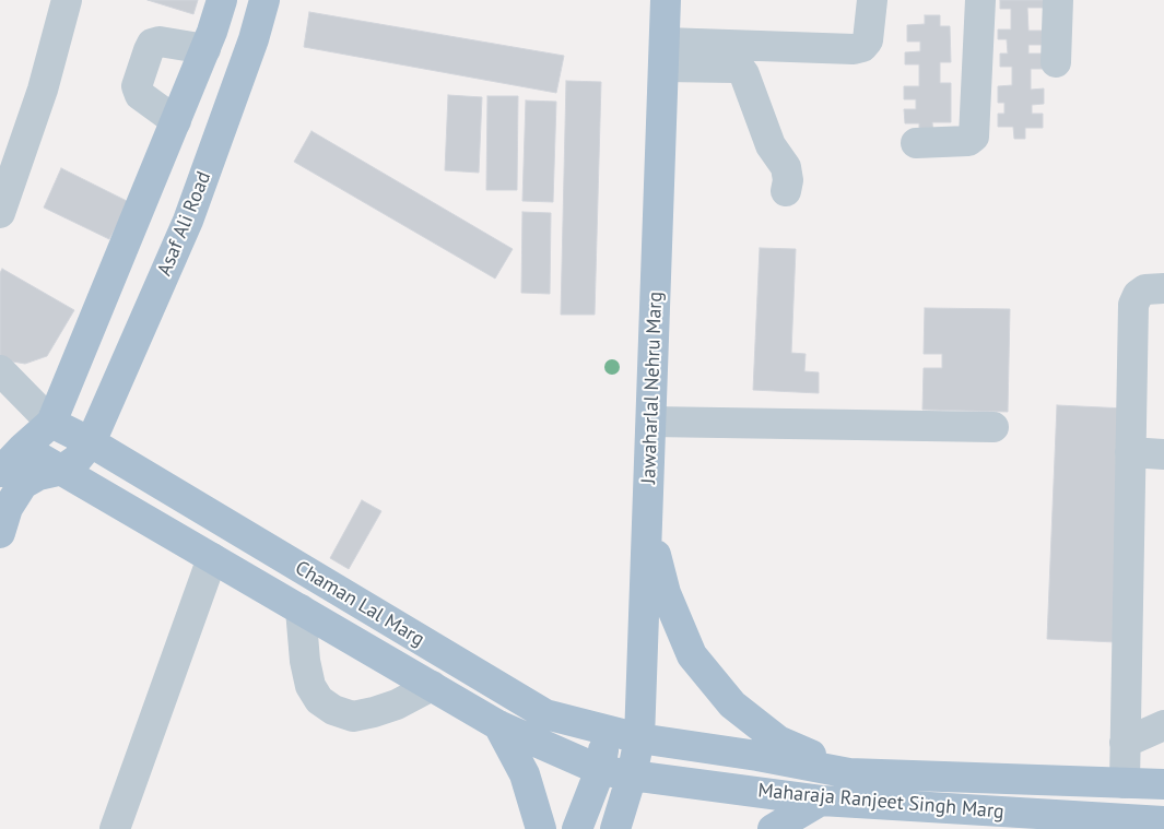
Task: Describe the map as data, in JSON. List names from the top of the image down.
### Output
{
  "streets": {
    "main road": [
      "Asaf Ali Road",
      "Jawaharlal Nehru Marg",
      "Chaman Lal Marg",
      "Maharaja Ranjeet Singh Marg"
    ]
  },
  "crossings": [
    ["Asaf Ali Road", "Chaman Lal Marg"],
    ["Jawaharlal Nehru Marg", "Chaman Lal Marg"],
    ["Jawaharlal Nehru Marg", "Maharaja Ranjeet Singh Marg"],
    ["Chaman Lal Marg", "Maharaja Ranjeet Singh Marg"]
  ]
}
